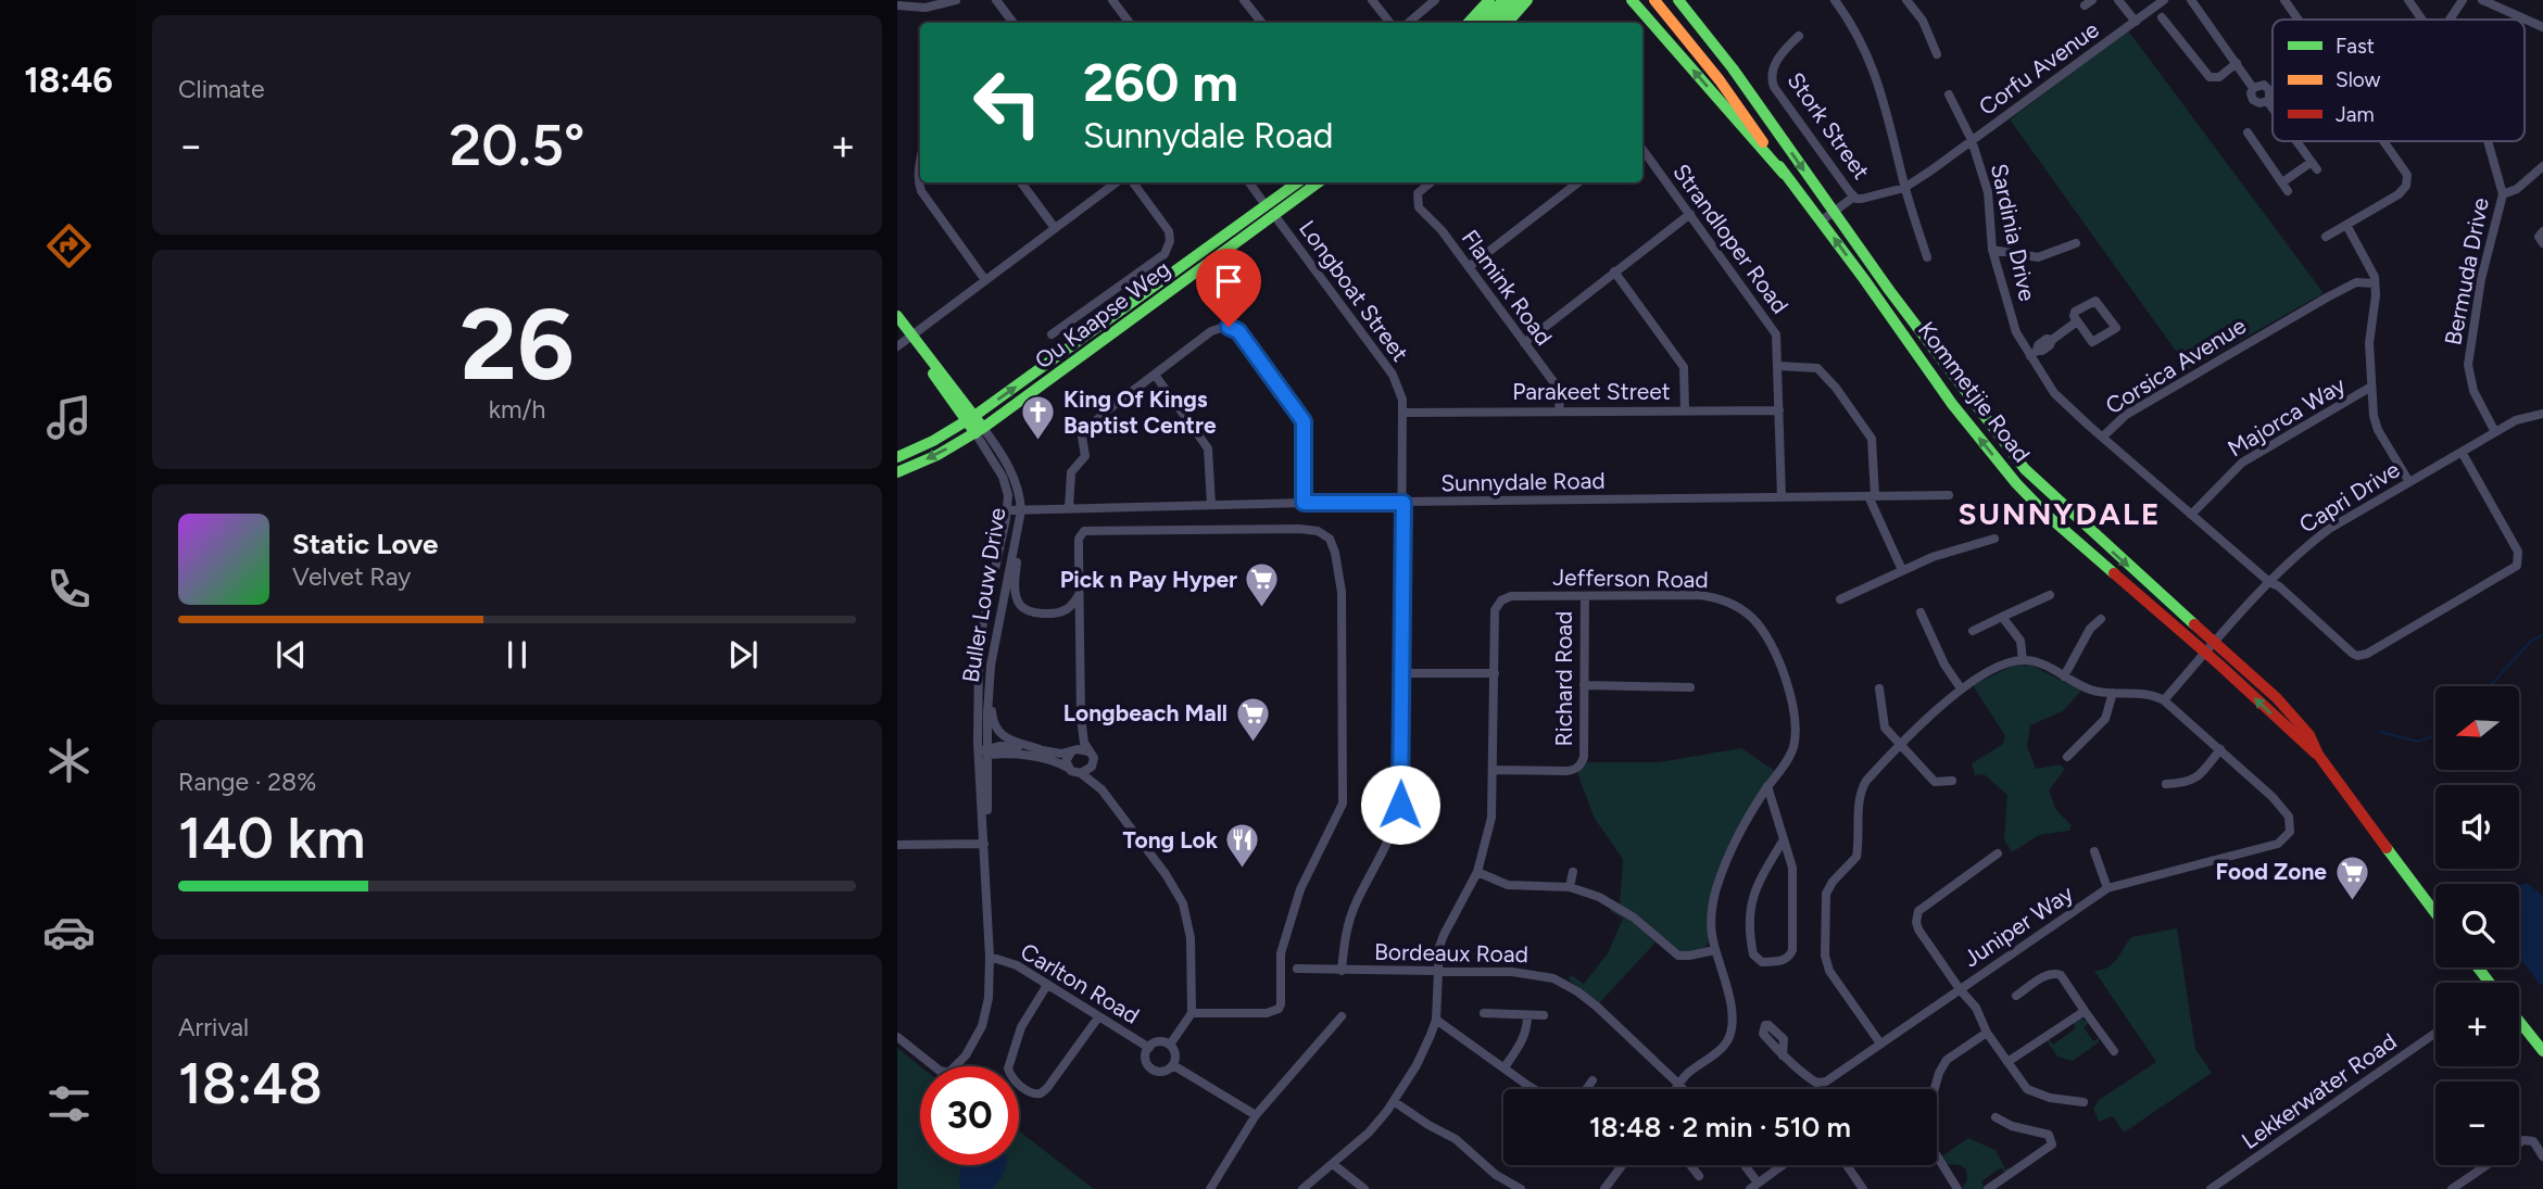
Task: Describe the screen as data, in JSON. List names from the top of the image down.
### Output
{
  "streets": {
    "main road": ["Ou Kaapse Weg", "Kommetjie Road", "Buller Louw Drive"],
    "street": [
      "Corfu Avenue",
      "Stork Street",
      "Sardinia Drive",
      "Strandloper Road",
      "Bermuda Drive",
      "Flamink Road",
      "Longboat Street",
      "Corsica Avenue",
      "Parakeet Street",
      "Majorca Way",
      "Sunnydale Road",
      "Capri Drive",
      "Jefferson Road",
      "Richard Road",
      "Juniper Way",
      "Bordeaux Road",
      "Carlton Road",
      "Lekkerwater Road"
    ]
  },
  "crossings": [
    ["Corfu Avenue", "Stork Street"],
    ["Corfu Avenue", "Sardinia Drive"],
    ["Sardinia Drive", "Corsica Avenue"],
    ["Strandloper Road", "Parakeet Street"],
    ["Strandloper Road", "Sunnydale Road"],
    ["Bermuda Drive", "Capri Drive"],
    ["Flamink Road", "Parakeet Street"],
    ["Longboat Street", "Ou Kaapse Weg"],
    ["Longboat Street", "Parakeet Street"],
    ["Longboat Street", "Sunnydale Road"],
    ["Longboat Street", "Bordeaux Road"],
    ["Ou Kaapse Weg", "Buller Louw Drive"],
    ["Corsica Avenue", "Majorca Way"],
    ["Kommetjie Road", "Capri Drive"],
    ["Sunnydale Road", "Buller Louw Drive"],
    ["Jefferson Road", "Richard Road"],
    ["Jefferson Road", "Bordeaux Road"],
    ["Buller Louw Drive", "Carlton Road"]
  ],
  "districts": ["SUNNYDALE"],
  "places": {
    "church": ["King Of Kings Baptist Centre"],
    "supermarket": ["Pick n Pay Hyper", "Longbeach Mall", "Food Zone"],
    "restaurant": ["Tong Lok"]
  },
  "legend": ["Fast", "Slow", "Jam"],
  "north": "left",
  "page": {
    "tabs": "18:46",
    "tile": [
      "Climate",
      ["26", "km/h"],
      ["Range · 28%", "140 km"],
      ["Arrival", "18:48"]
    ],
    "turn": ["260 m", "Sunnydale Road"],
    "heat": ["−", "20.5°", "+"],
    "song": ["Static Love", "Velvet Ray"],
    "map_buttons": ["+", "−"],
    "limit": "30",
    "trip": "18:48 · 2 min · 510 m"
  }
}
